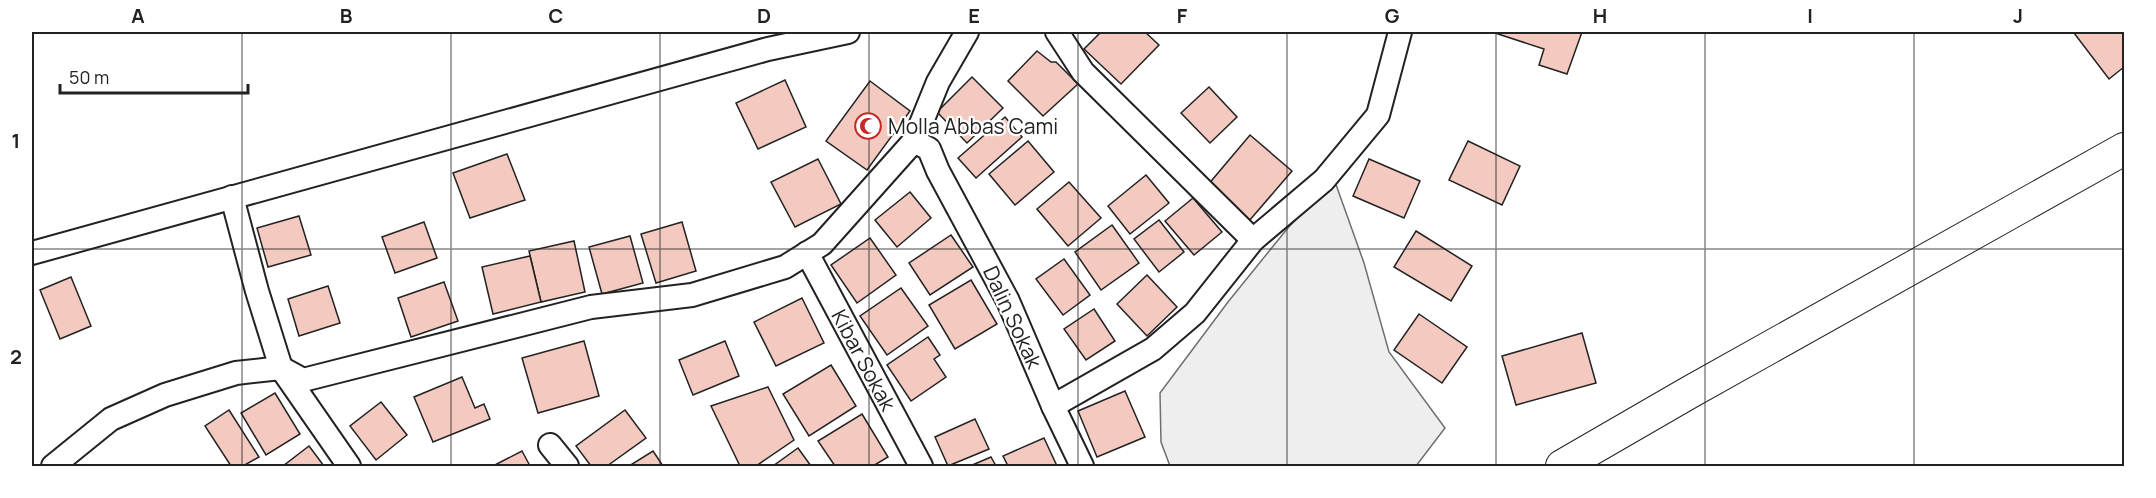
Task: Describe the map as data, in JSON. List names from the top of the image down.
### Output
{
  "streets": {
    "street": ["Dalin Sokak", "Kibar Sokak"]
  },
  "places": {
    "mosque": ["Molla Abbas Cami"]
  },
  "scale_bar": "50 m",
  "grid": {
    "columns": [
      "A",
      "B",
      "C",
      "D",
      "E",
      "F",
      "G",
      "H",
      "I",
      "J"
    ],
    "rows": ["1", "2"]
  }
}
